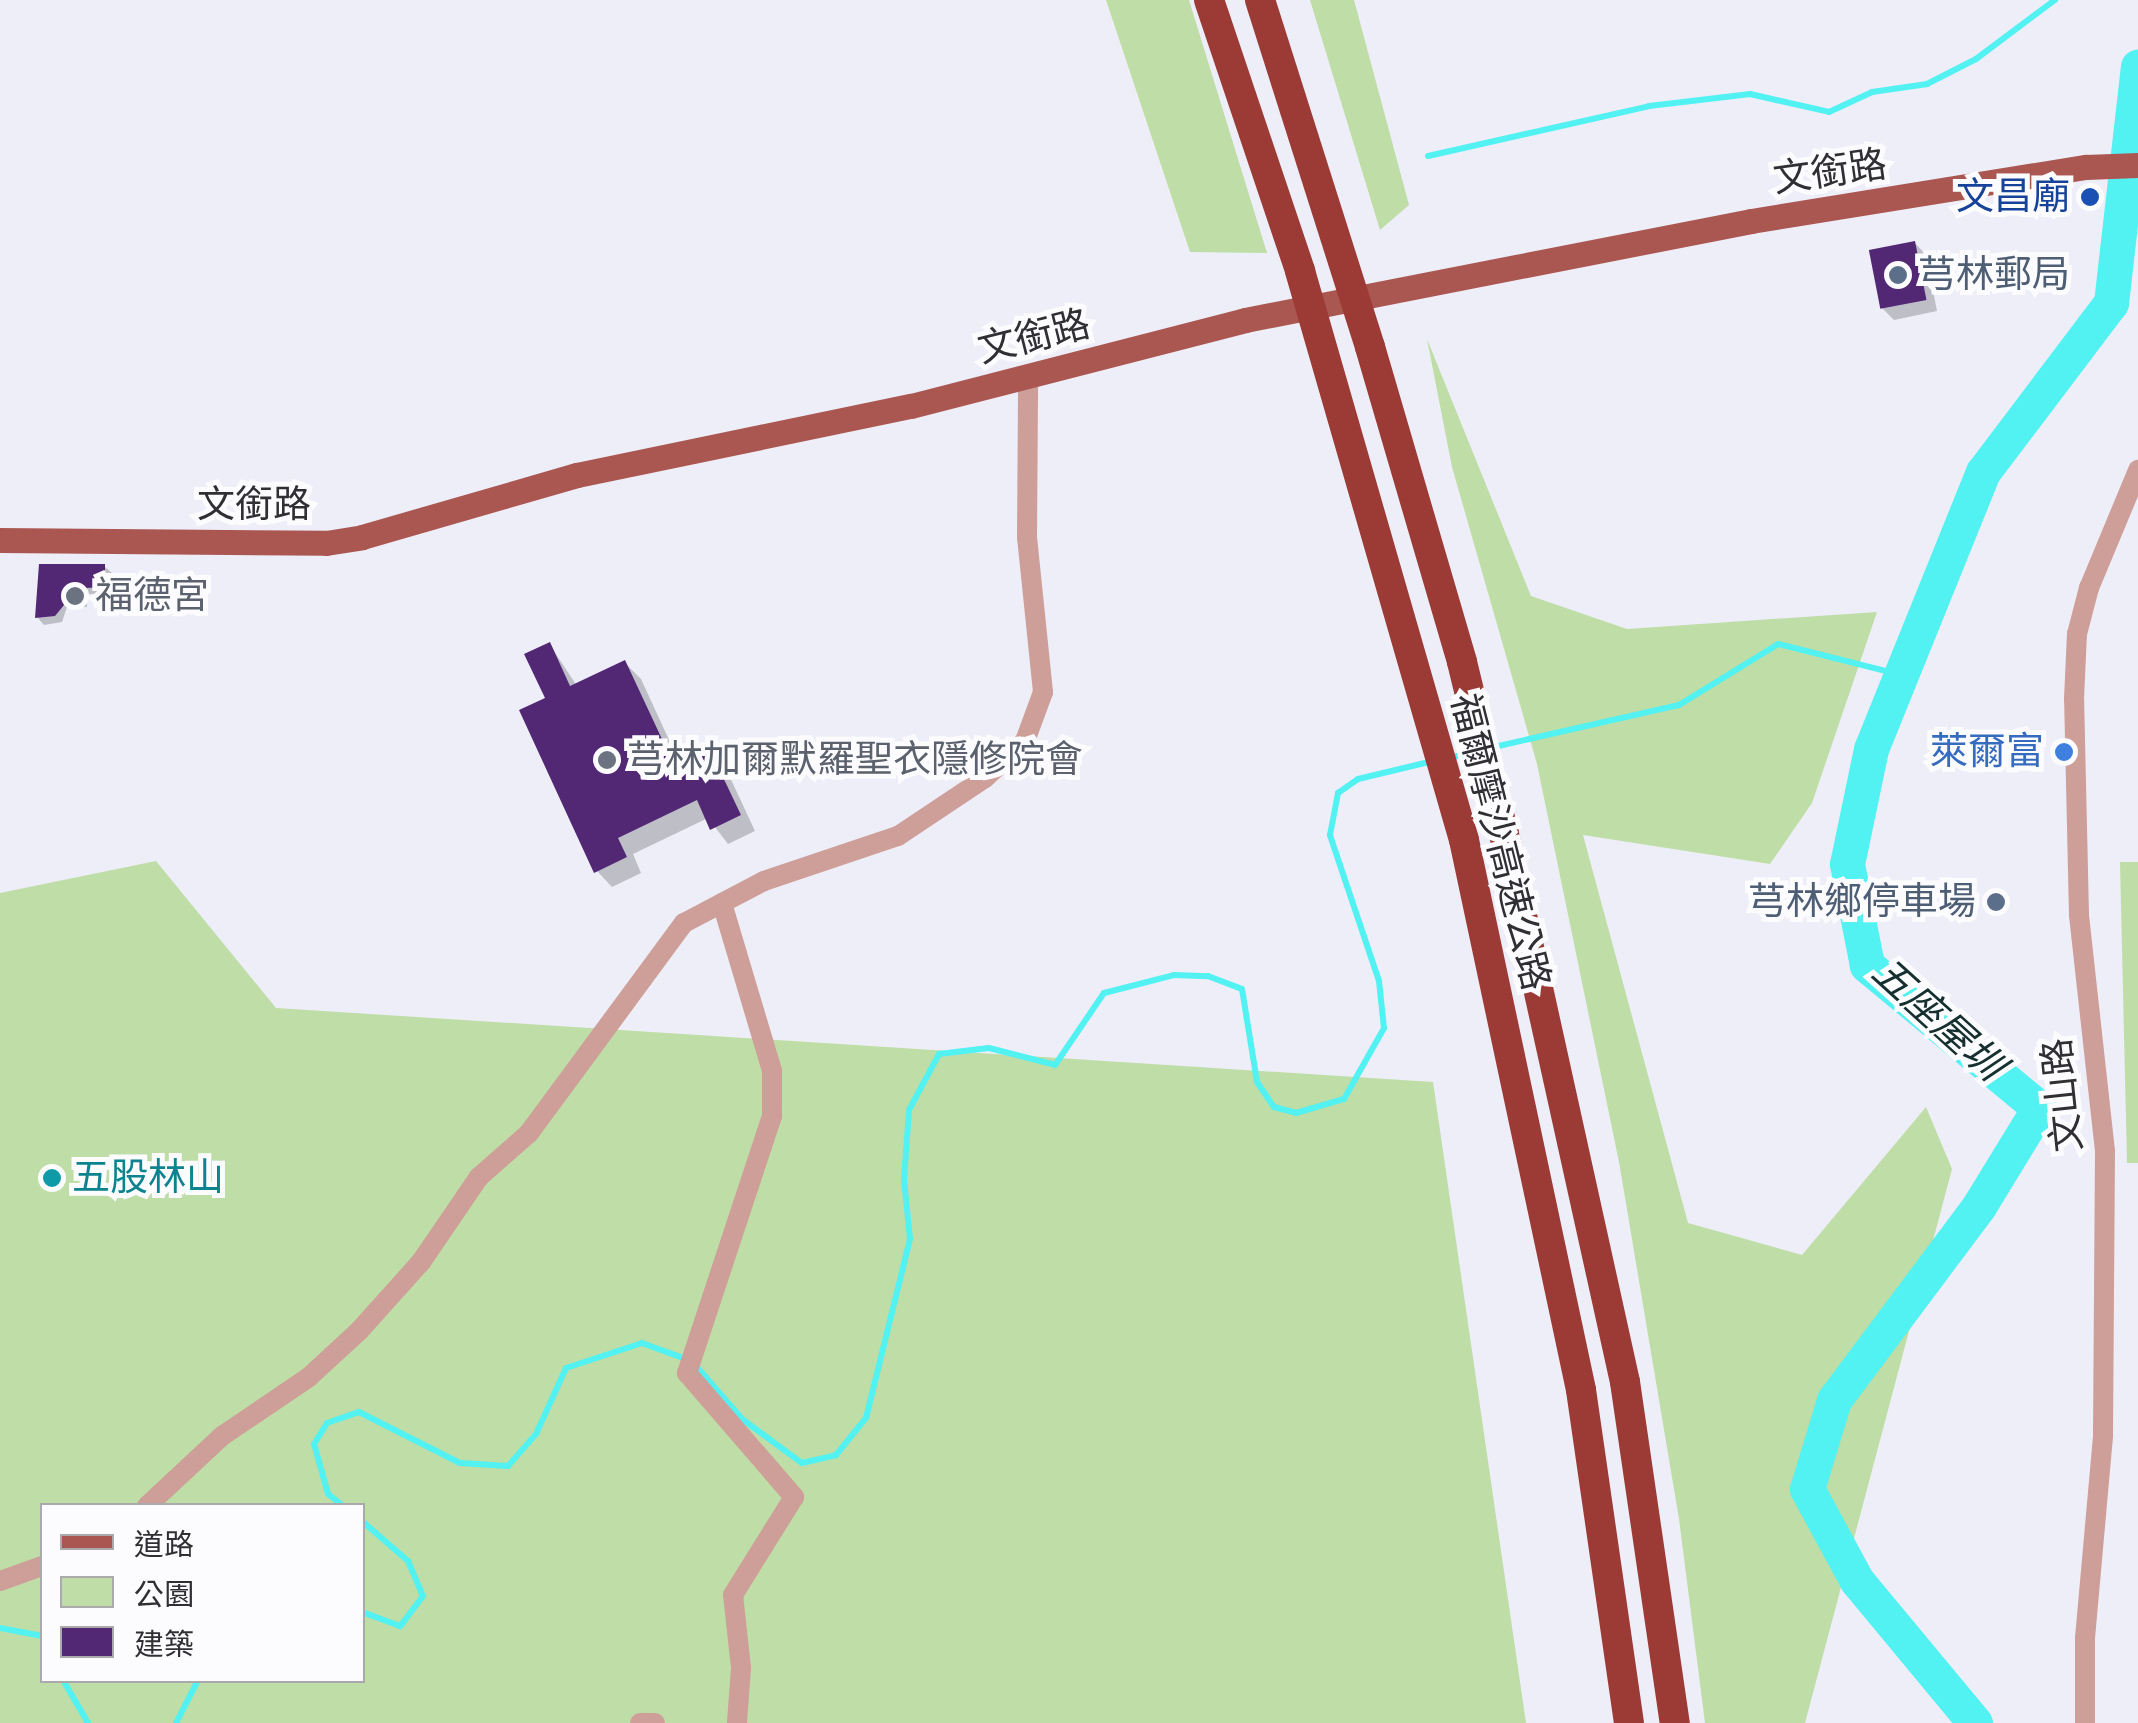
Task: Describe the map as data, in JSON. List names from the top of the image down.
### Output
{
  "streets": {
    "highway": ["福爾摩沙高速公路"],
    "main road": ["文銜路"],
    "street": ["文山路"]
  },
  "water": ["五座屋圳"],
  "places": [
    "文昌廟",
    "芎林郵局",
    "福德宮",
    "萊爾富",
    "芎林加爾默羅聖衣隱修院會",
    "芎林鄉停車場",
    "五股林山"
  ],
  "legend": ["道路", "公園", "建築"]
}
